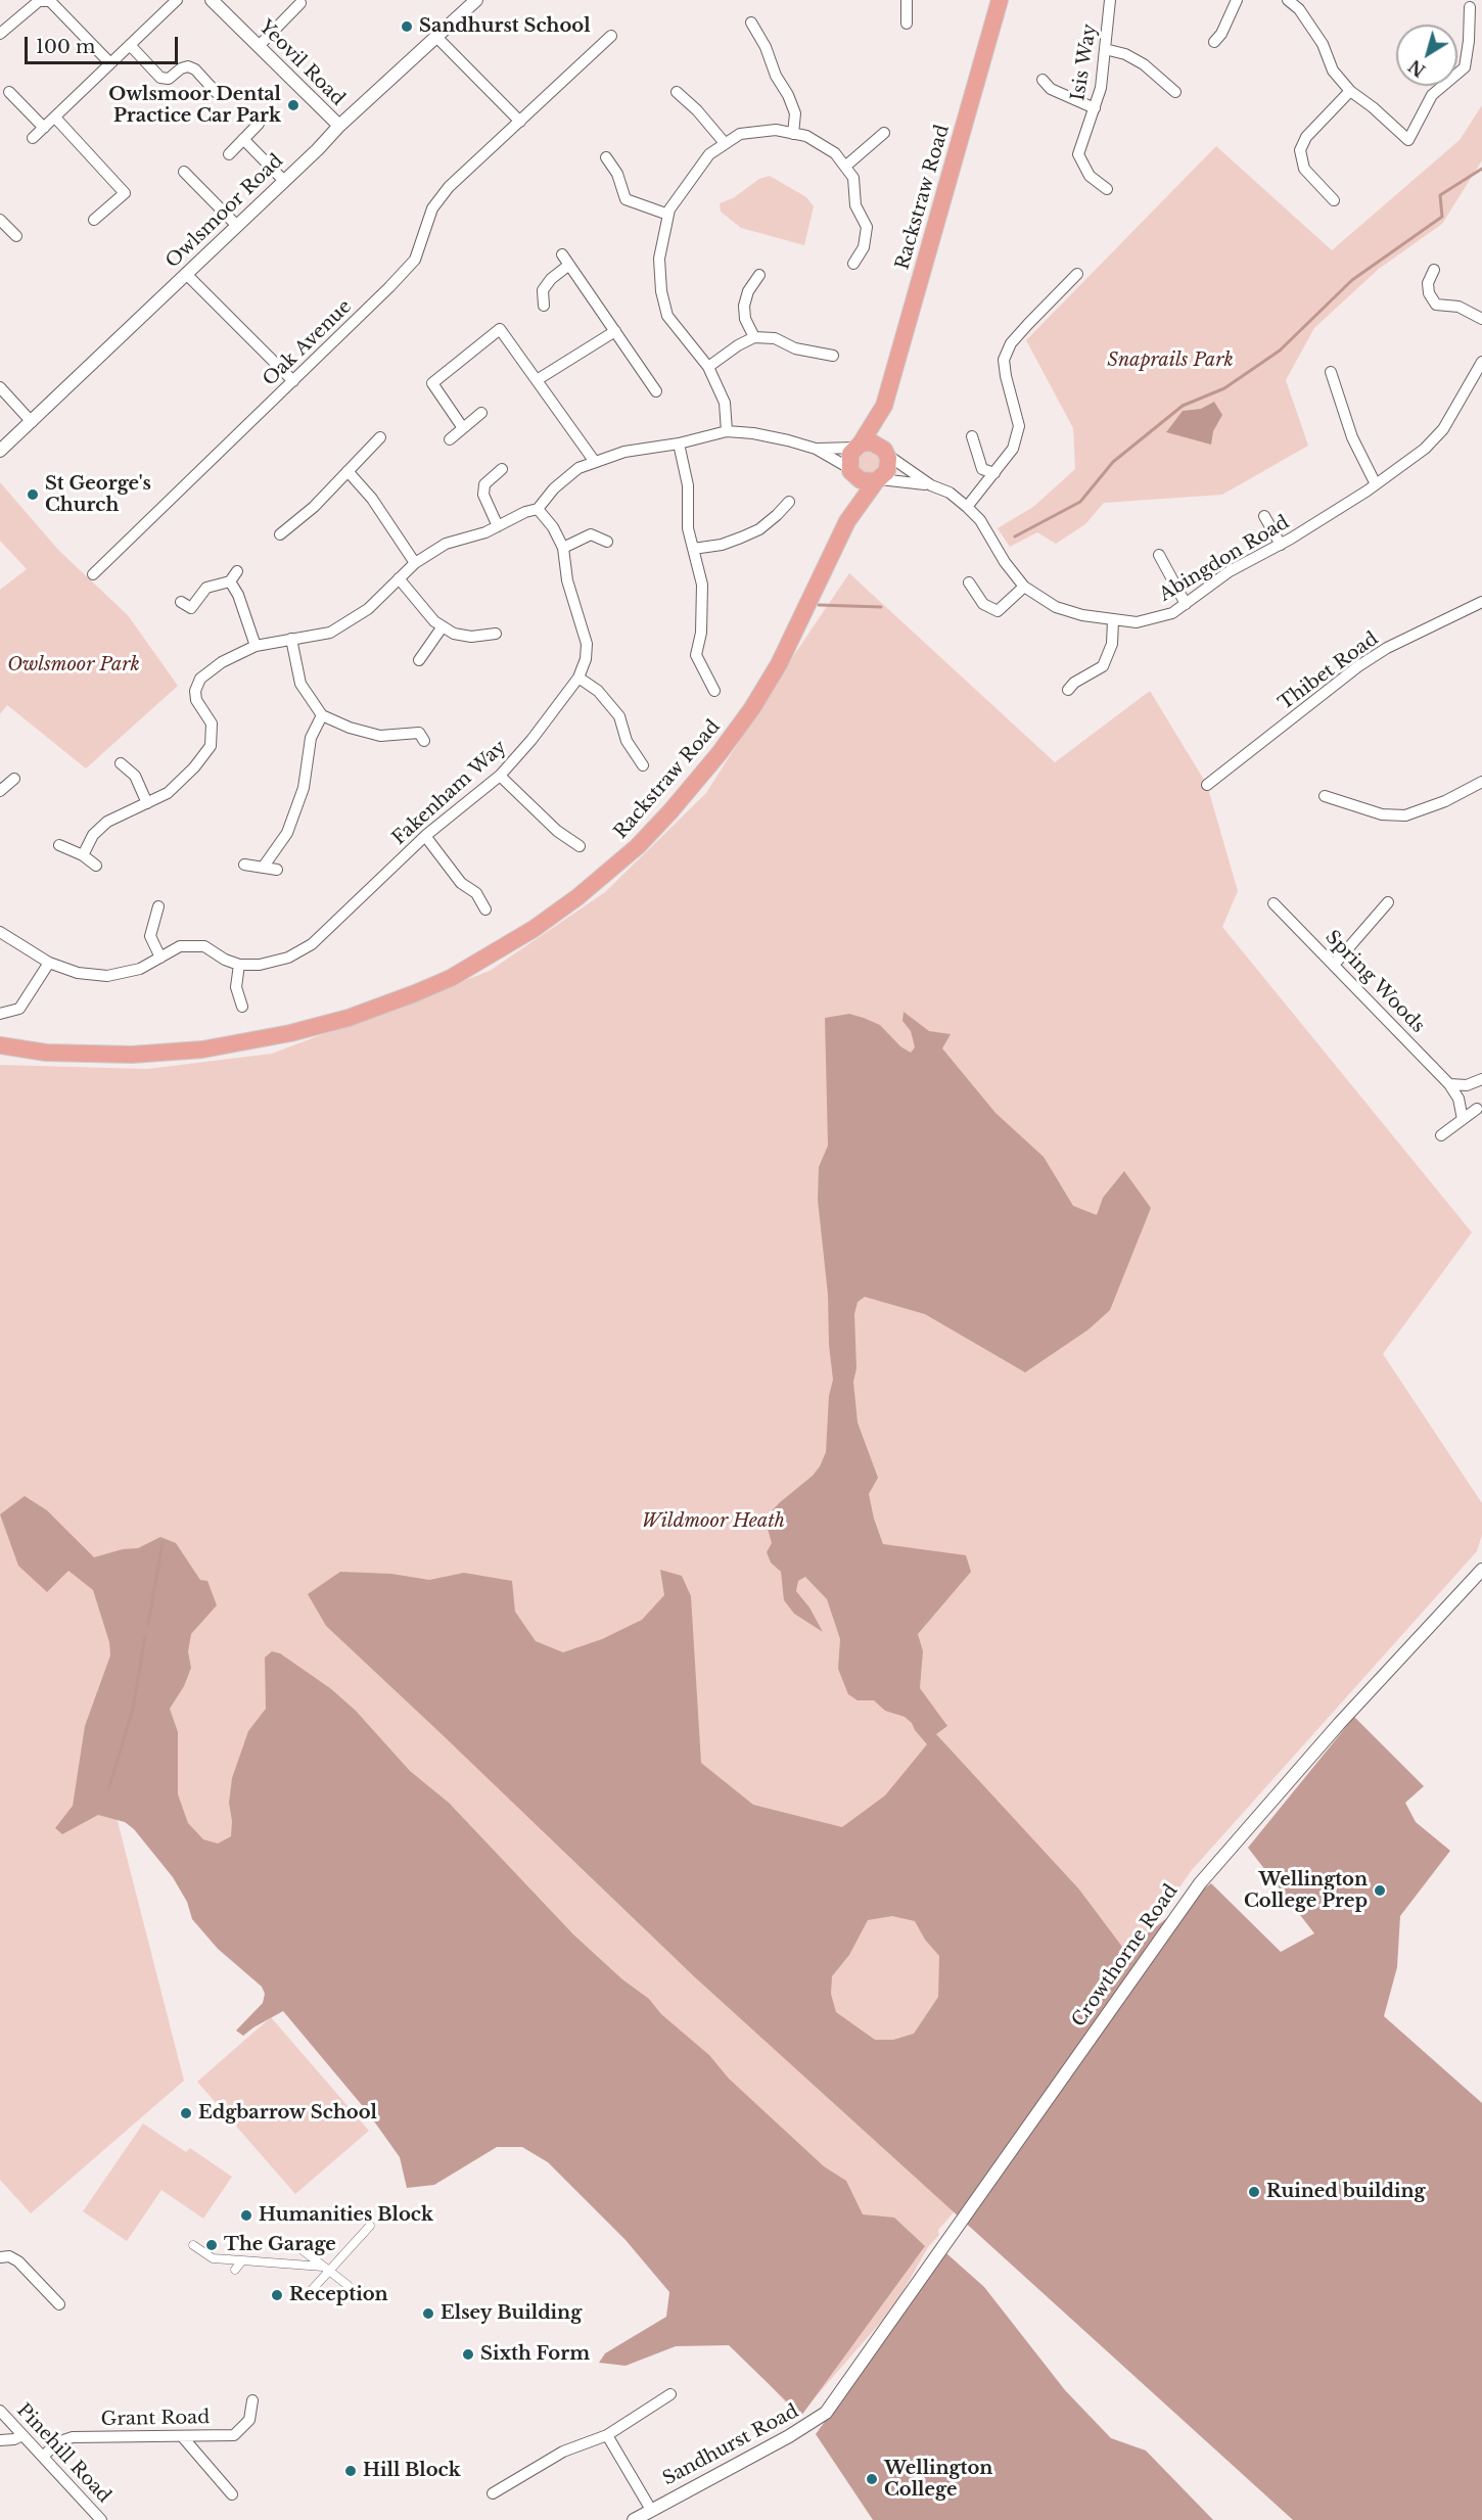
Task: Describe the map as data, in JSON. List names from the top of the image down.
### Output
{
  "streets": {
    "main road": ["Rackstraw Road"],
    "street": [
      "Isis Way",
      "Yeovil Road",
      "Owlsmoor Road",
      "Oak Avenue",
      "Abingdon Road",
      "Thibet Road",
      "Fakenham Way",
      "Spring Woods",
      "Crowthorne Road",
      "Grant Road",
      "Sandhurst Road",
      "Pinehill Road"
    ]
  },
  "crossings": [
    ["Yeovil Road", "Owlsmoor Road"],
    ["Rackstraw Road", "Abingdon Road"],
    ["Crowthorne Road", "Sandhurst Road"],
    ["Grant Road", "Pinehill Road"]
  ],
  "parks": ["Snaprails Park", "Owlsmoor Park", "Wildmoor Heath"],
  "places": [
    "Sandhurst School",
    "Owlsmoor Dental Practice Car Park",
    "St George's Church",
    "Wellington College Prep",
    "Edgbarrow School",
    "Ruined building",
    "Humanities Block",
    "The Garage",
    "Reception",
    "Elsey Building",
    "Sixth Form",
    "Hill Block",
    "Wellington College"
  ],
  "scale_bar": "100 m",
  "north": "bottom left"
}
